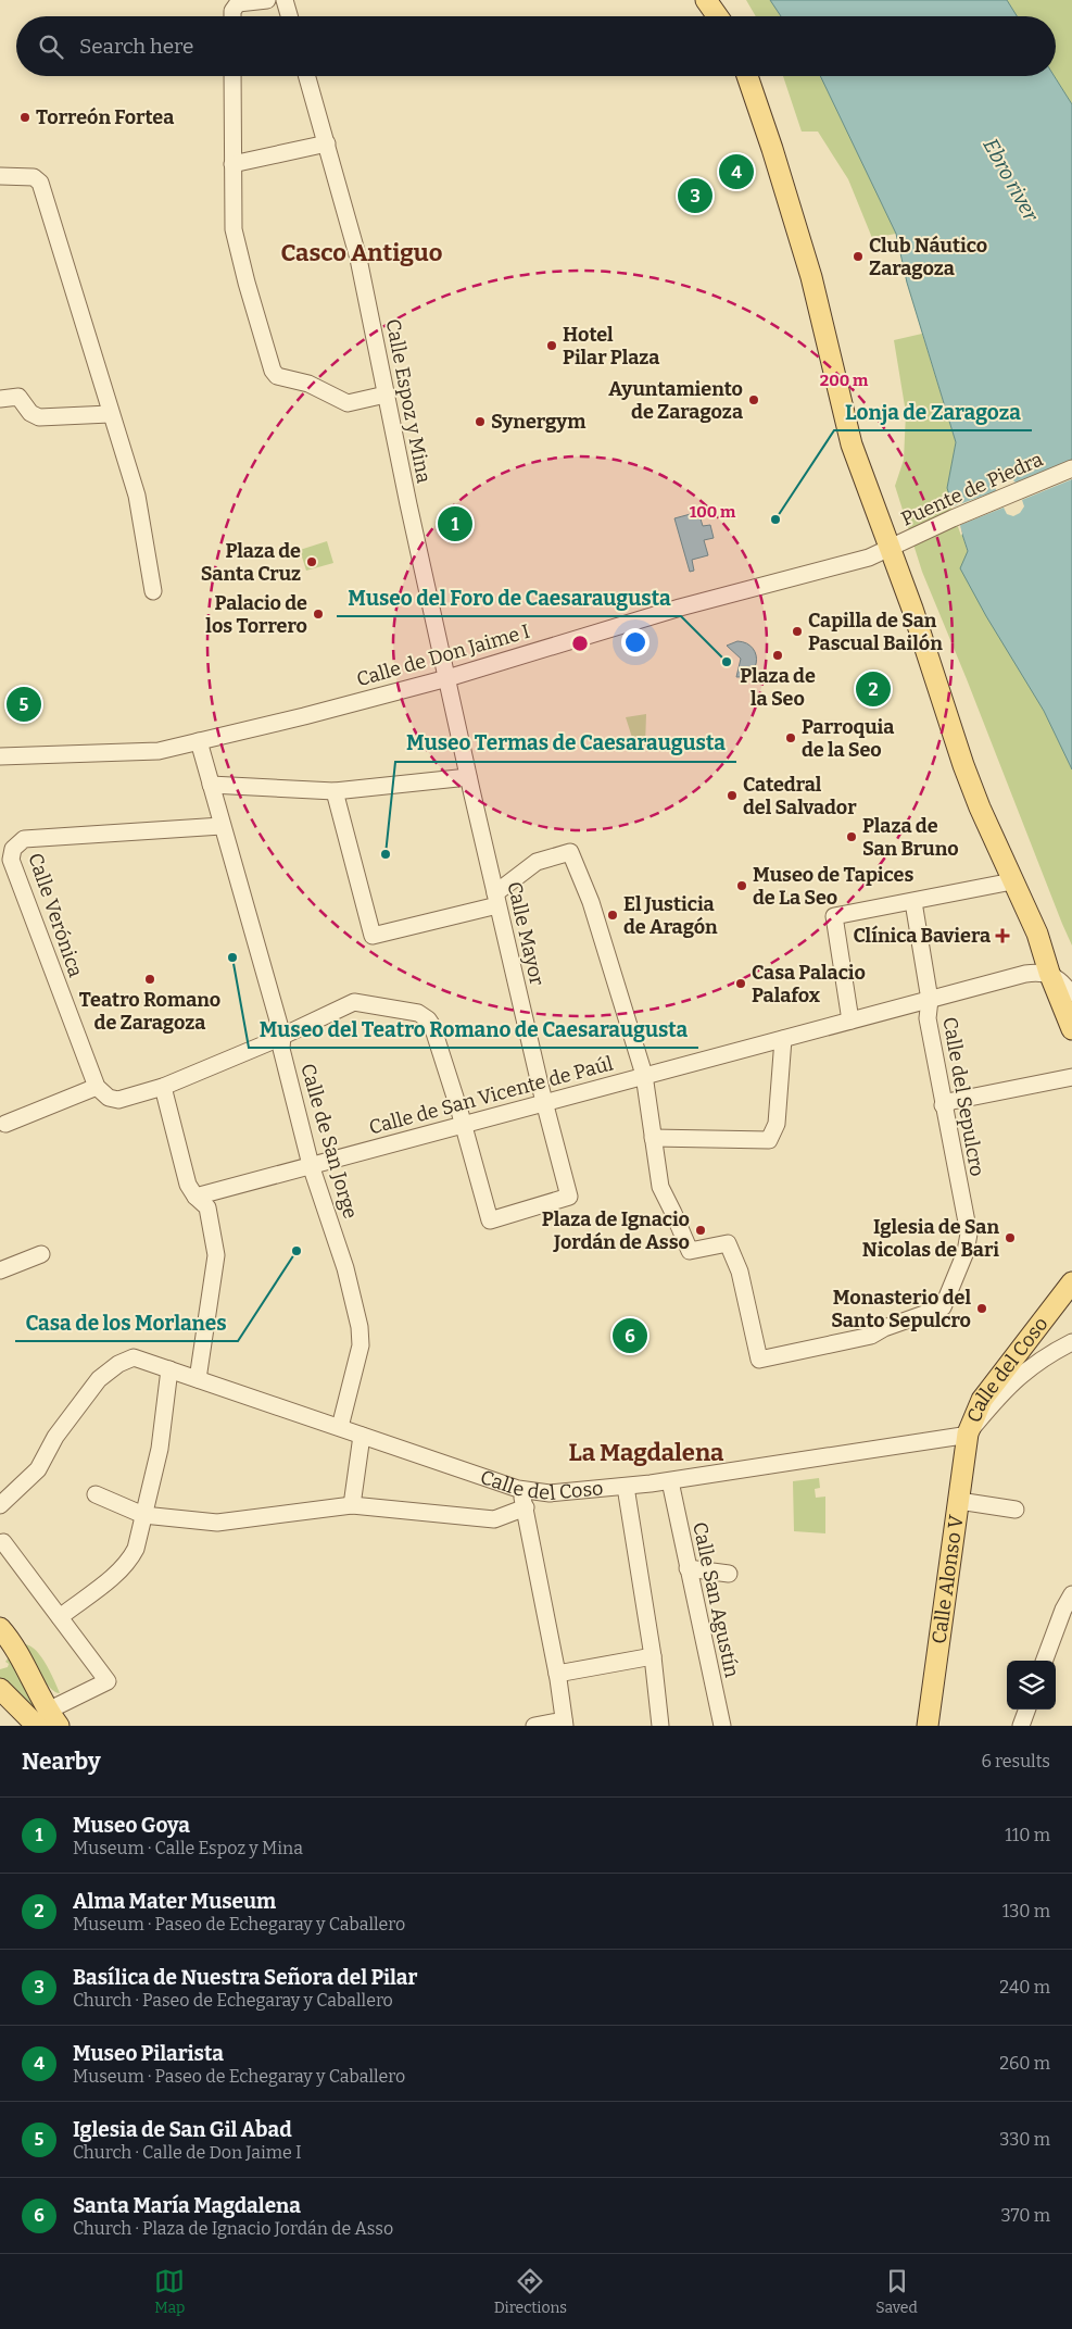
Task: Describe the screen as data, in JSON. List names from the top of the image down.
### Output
{
  "streets": {
    "main road": ["Calle del Coso", "Calle Alonso V"],
    "street": [
      "Calle Espoz y Mina",
      "Puente de Piedra",
      "Calle de Don Jaime I",
      "Calle Verónica",
      "Calle Mayor",
      "Calle de San Vicente de Paúl",
      "Calle del Sepulcro",
      "Calle de San Jorge",
      "Calle San Agustín"
    ]
  },
  "crossings": [
    ["Calle Espoz y Mina", "Calle de Don Jaime I"],
    ["Calle Espoz y Mina", "Calle Mayor"],
    ["Puente de Piedra", "Calle de Don Jaime I"],
    ["Calle de Don Jaime I", "Calle Mayor"],
    ["Calle de Don Jaime I", "Calle de San Jorge"],
    ["Calle Mayor", "Calle de San Vicente de Paúl"],
    ["Calle de San Vicente de Paúl", "Calle del Sepulcro"],
    ["Calle de San Vicente de Paúl", "Calle de San Jorge"],
    ["Calle de San Jorge", "Calle del Coso"],
    ["Calle del Coso", "Calle Alonso V"],
    ["Calle del Coso", "Calle San Agustín"]
  ],
  "districts": ["Casco Antiguo", "La Magdalena"],
  "water": ["Ebro river"],
  "places": {
    "other": [
      "Torreón Fortea",
      "Club Náutico Zaragoza",
      "Hotel Pilar Plaza",
      "Ayuntamiento de Zaragoza",
      "Synergym",
      "Lonja de Zaragoza",
      "Plaza de Santa Cruz",
      "Palacio de los Torrero",
      "Capilla de San Pascual Bailón",
      "Plaza de la Seo",
      "Museo del Foro de Caesaraugusta",
      "Parroquia de la Seo",
      "Catedral del Salvador",
      "Plaza de San Bruno",
      "Museo Termas de Caesaraugusta",
      "Museo de Tapices de La Seo",
      "El Justicia de Aragón",
      "Museo del Teatro Romano de Caesaraugusta",
      "Teatro Romano de Zaragoza",
      "Casa Palacio Palafox",
      "Plaza de Ignacio Jordán de Asso",
      "Iglesia de San Nicolas de Bari",
      "Casa de los Morlanes",
      "Monasterio del Santo Sepulcro"
    ],
    "health": ["Clínica Baviera"]
  },
  "page": {
    "search": "Search here",
    "pins": [
      "4",
      "3",
      "1",
      "2",
      "5",
      "6"
    ],
    "heading": ["Nearby", "6 results"],
    "list": [
      {
        "mark": "1",
        "name": "Museo Goya",
        "note": "Museum · Calle Espoz y Mina",
        "value": "110 m"
      },
      {
        "mark": "2",
        "name": "Alma Mater Museum",
        "note": "Museum · Paseo de Echegaray y Caballero",
        "value": "130 m"
      },
      {
        "mark": "3",
        "name": "Basílica de Nuestra Señora del Pilar",
        "note": "Church · Paseo de Echegaray y Caballero",
        "value": "240 m"
      },
      {
        "mark": "4",
        "name": "Museo Pilarista",
        "note": "Museum · Paseo de Echegaray y Caballero",
        "value": "260 m"
      },
      {
        "mark": "5",
        "name": "Iglesia de San Gil Abad",
        "note": "Church · Calle de Don Jaime I",
        "value": "330 m"
      },
      {
        "mark": "6",
        "name": "Santa María Magdalena",
        "note": "Church · Plaza de Ignacio Jordán de Asso",
        "value": "370 m"
      }
    ],
    "nav": ["Map", "Directions", "Saved"]
  },
  "rings": ["200 m", "100 m"]
}
